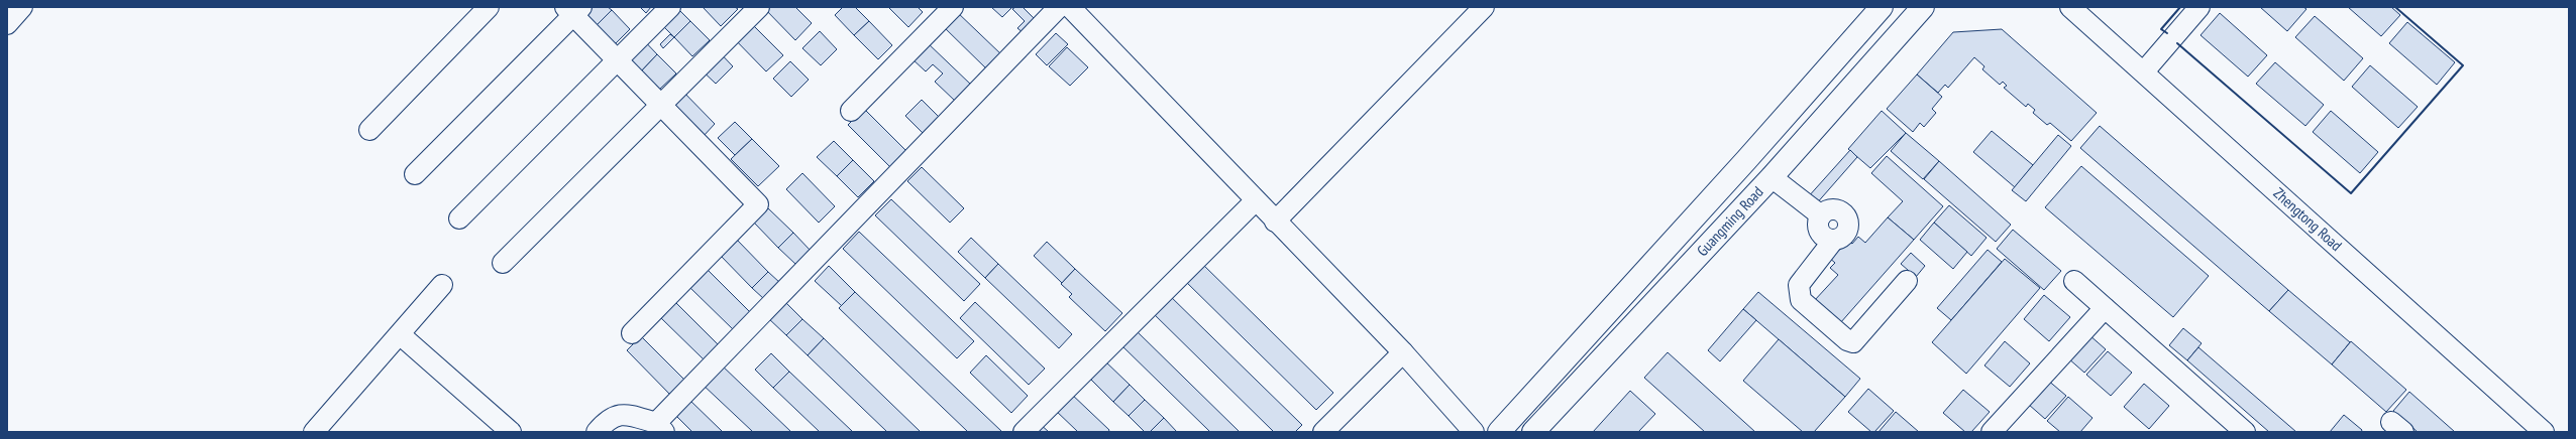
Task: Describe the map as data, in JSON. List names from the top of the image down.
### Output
{
  "streets": {
    "main road": ["Guangming Road"],
    "street": ["Zhengtong Road"]
  }
}
